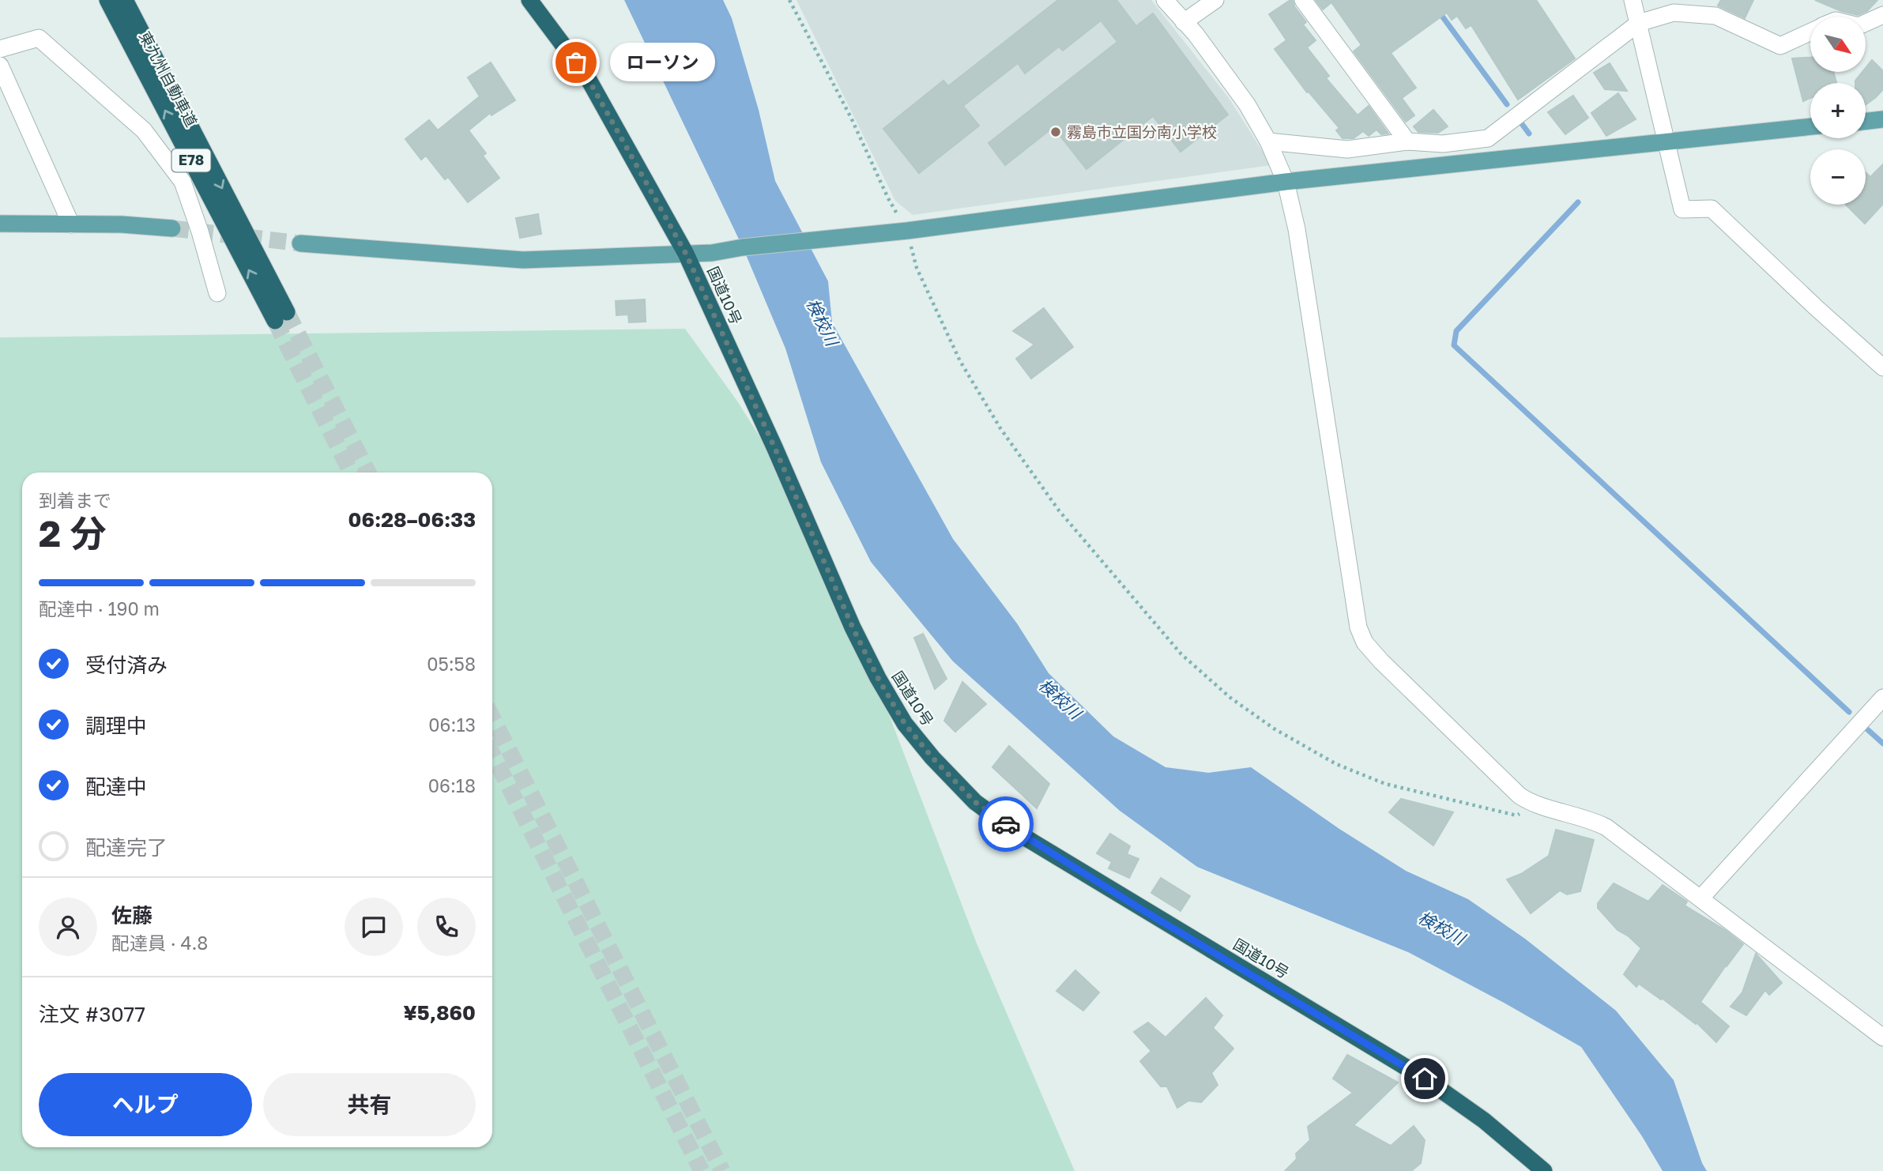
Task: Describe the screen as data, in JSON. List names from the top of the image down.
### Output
{
  "streets": {
    "highway": ["東九州自動車道", "E78", "国道10号"]
  },
  "water": ["検校川"],
  "places": ["ローソン", "霧島市立国分南小学校"],
  "north": "bottom right",
  "page": {
    "map_buttons": ["+", "−"],
    "bubble": "ローソン",
    "heading": ["2 分", "到着まで", "06:28–06:33"],
    "panel": [
      "佐藤",
      "配達員 · 4.8",
      "注文 #3077",
      "¥5,860"
    ],
    "bar": "配達中 · 190 m",
    "list": [
      ["受付済み", "05:58"],
      ["調理中", "06:13"],
      ["配達中", "06:18"],
      "配達完了"
    ],
    "buttons": ["ヘルプ", "共有"]
  }
}
